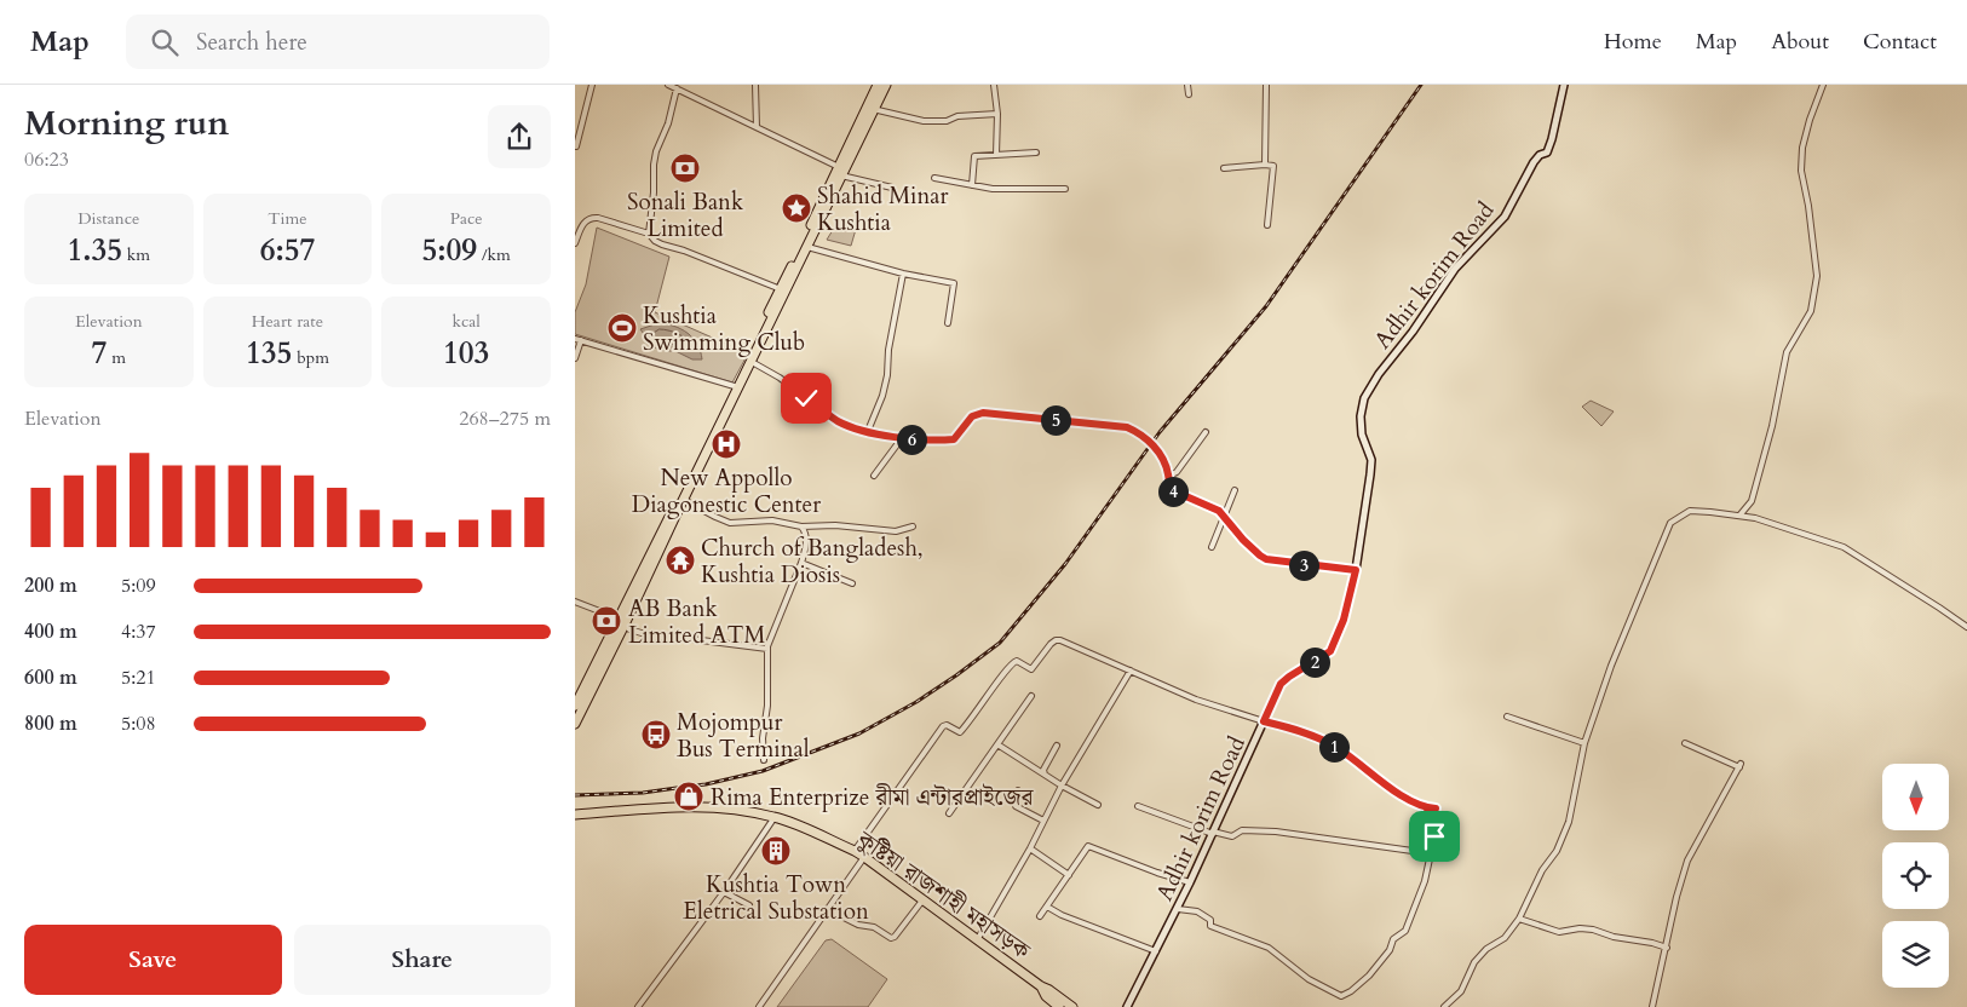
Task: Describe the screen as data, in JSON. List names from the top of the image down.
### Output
{
  "streets": {
    "highway": ["কুষ্টিয়া রাজশাহী মহাসড়ক"],
    "main road": ["Adhir korim Road"]
  },
  "places": {
    "bank": ["Sonali Bank Limited", "AB Bank Limited ATM"],
    "place": ["Shahid Minar Kushtia"],
    "sports": ["Kushtia Swimming Club"],
    "hospital": ["New Appollo Diagonestic Center"],
    "temple": ["Church of Bangladesh, Kushtia Diosis"],
    "bus stop": ["Mojompur Bus Terminal"],
    "shop": ["Rima Enterprize রীমা এন্টারপ্রাইজের"],
    "building": ["Kushtia Town Eletrical Substation"]
  },
  "north": "bottom",
  "page": {
    "header": "Map",
    "search": "Search here",
    "nav": [
      "Home",
      "Map",
      "About",
      "Contact"
    ],
    "heading": ["Morning run", "06:23"],
    "stats": [
      ["Distance", "1.35 km"],
      ["Time", "6:57"],
      ["Pace", "5:09 /km"],
      ["Elevation", "7 m"],
      ["Heart rate", "135 bpm"],
      ["kcal", "103"]
    ],
    "chart": ["Elevation", "268–275 m"],
    "pins": [
      "5",
      "6",
      "4",
      "3",
      "2",
      "1"
    ],
    "list": [
      {
        "name": "200 m",
        "note": "5:09"
      },
      {
        "name": "400 m",
        "note": "4:37"
      },
      {
        "name": "600 m",
        "note": "5:21"
      },
      {
        "name": "800 m",
        "note": "5:08"
      }
    ],
    "buttons": ["Save", "Share"]
  }
}
